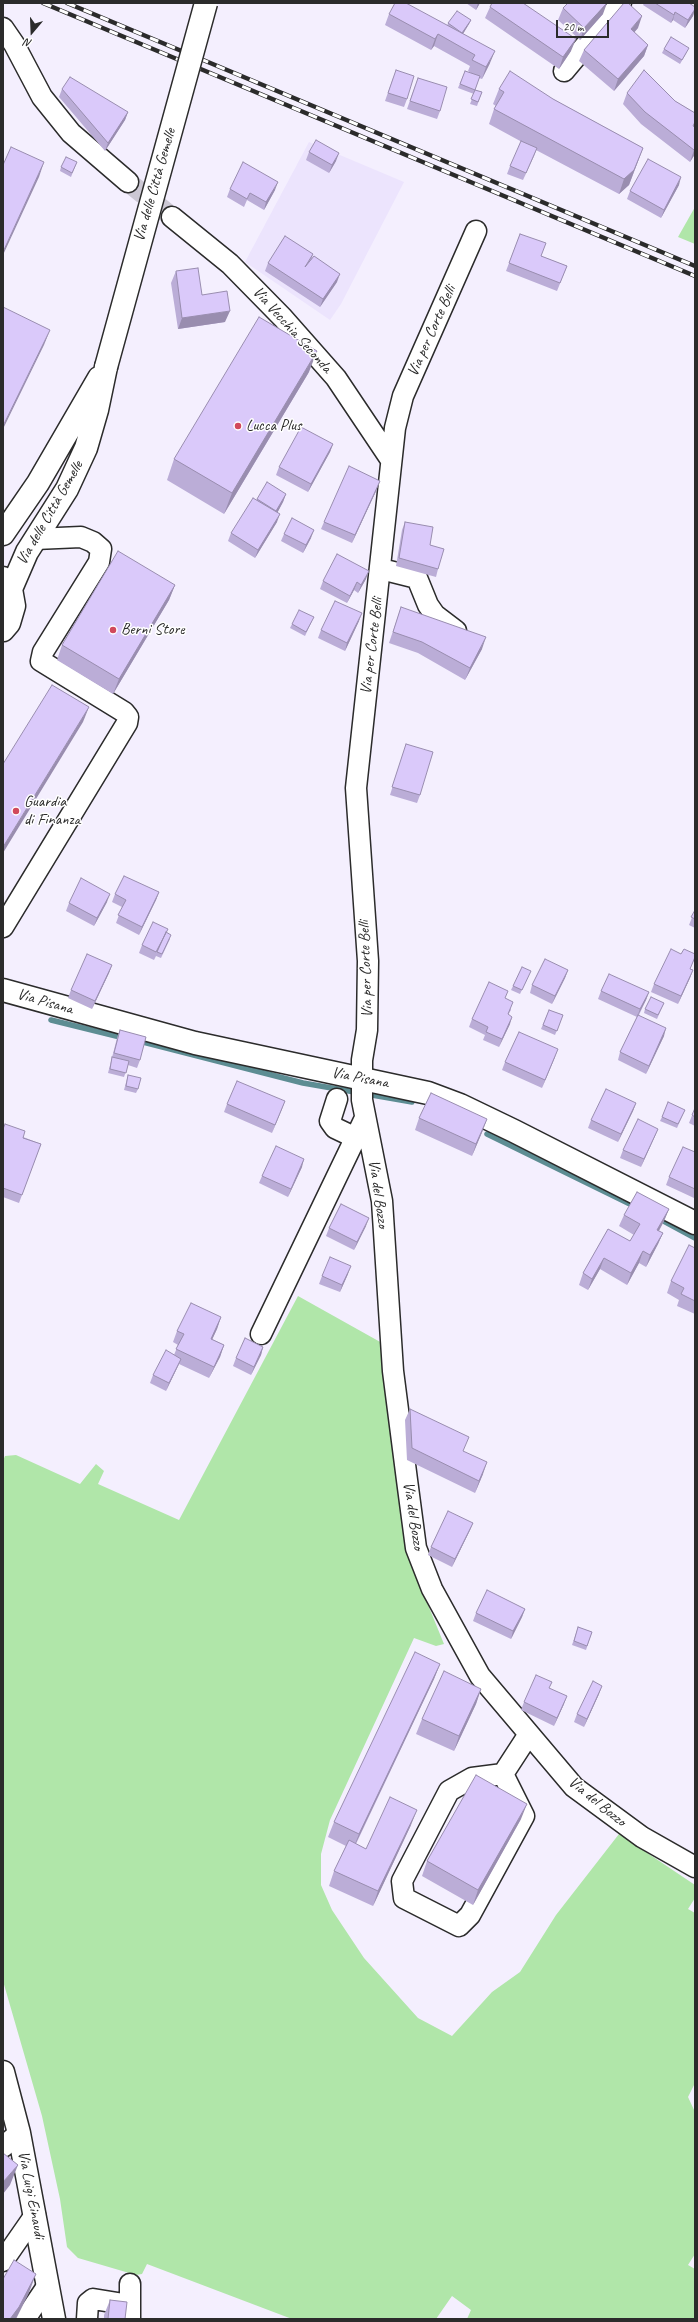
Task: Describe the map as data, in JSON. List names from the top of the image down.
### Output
{
  "streets": {
    "main road": ["Via delle Città Gemelle", "Via Pisana", "Via Luigi Einaudi"],
    "street": ["Via Vecchia Seconda", "Via per Corte Belli", "Via del Bozzo"]
  },
  "crossings": [
    ["Via Vecchia Seconda", "Via per Corte Belli"],
    ["Via per Corte Belli", "Via Pisana"],
    ["Via per Corte Belli", "Via del Bozzo"],
    ["Via Pisana", "Via del Bozzo"]
  ],
  "places": ["Lucca Plus", "Berni Store", "Guardia di Finanza"],
  "scale_bar": "20 m",
  "north": "bottom"
}
